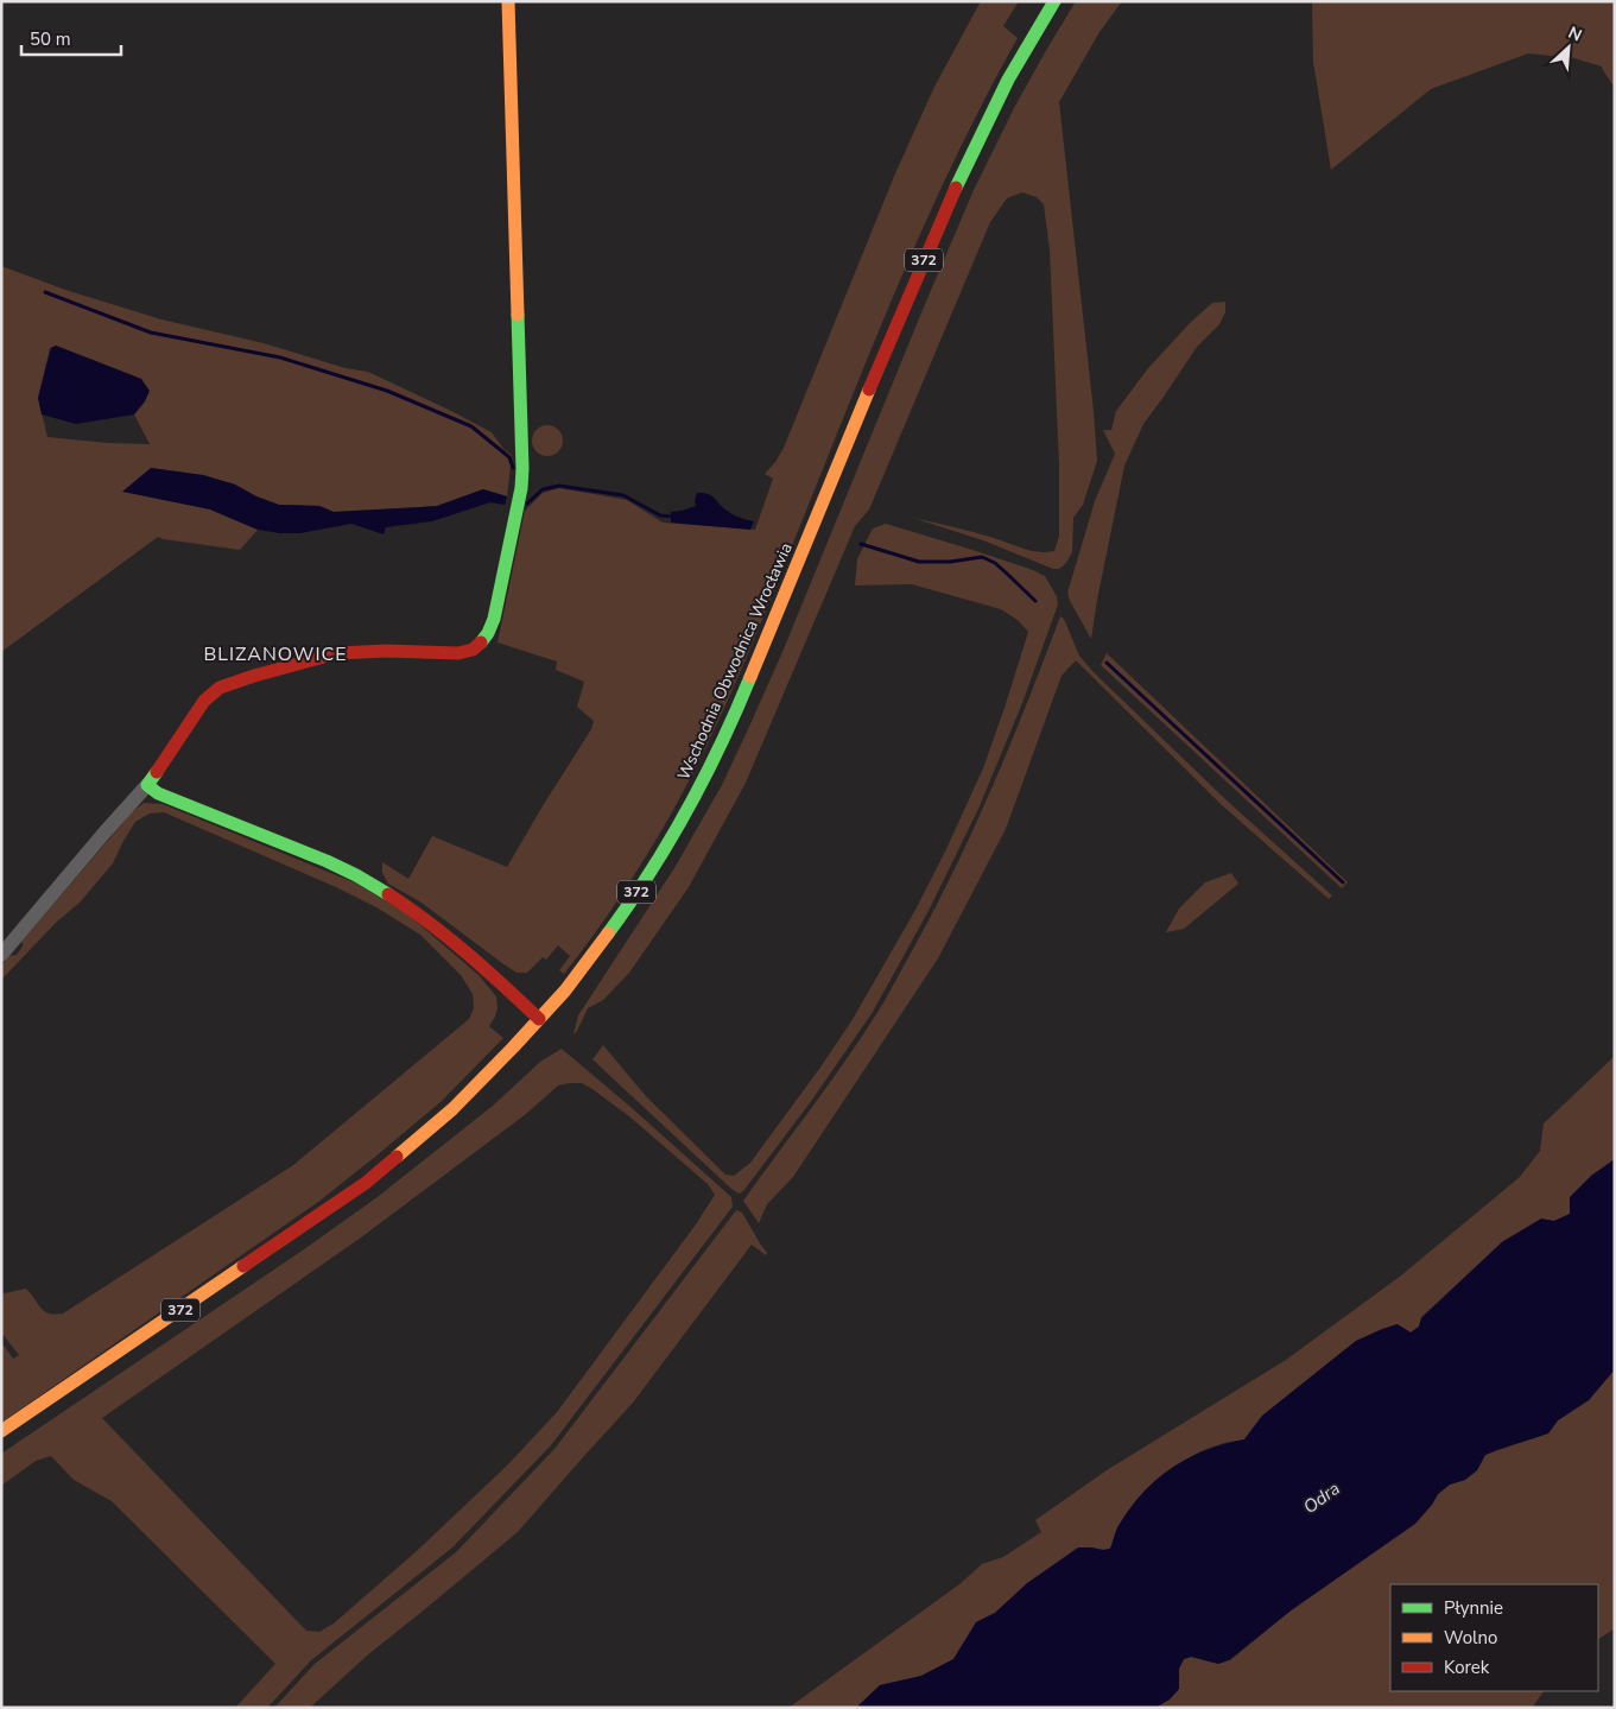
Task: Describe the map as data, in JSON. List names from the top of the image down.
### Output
{
  "streets": {
    "main road": ["372", "Wschodnia Obwodnica Wrocławia"]
  },
  "districts": ["BLIZANOWICE"],
  "water": ["Odra"],
  "legend": ["Płynnie", "Wolno", "Korek"],
  "scale_bar": "50 m",
  "north": "top right"
}
